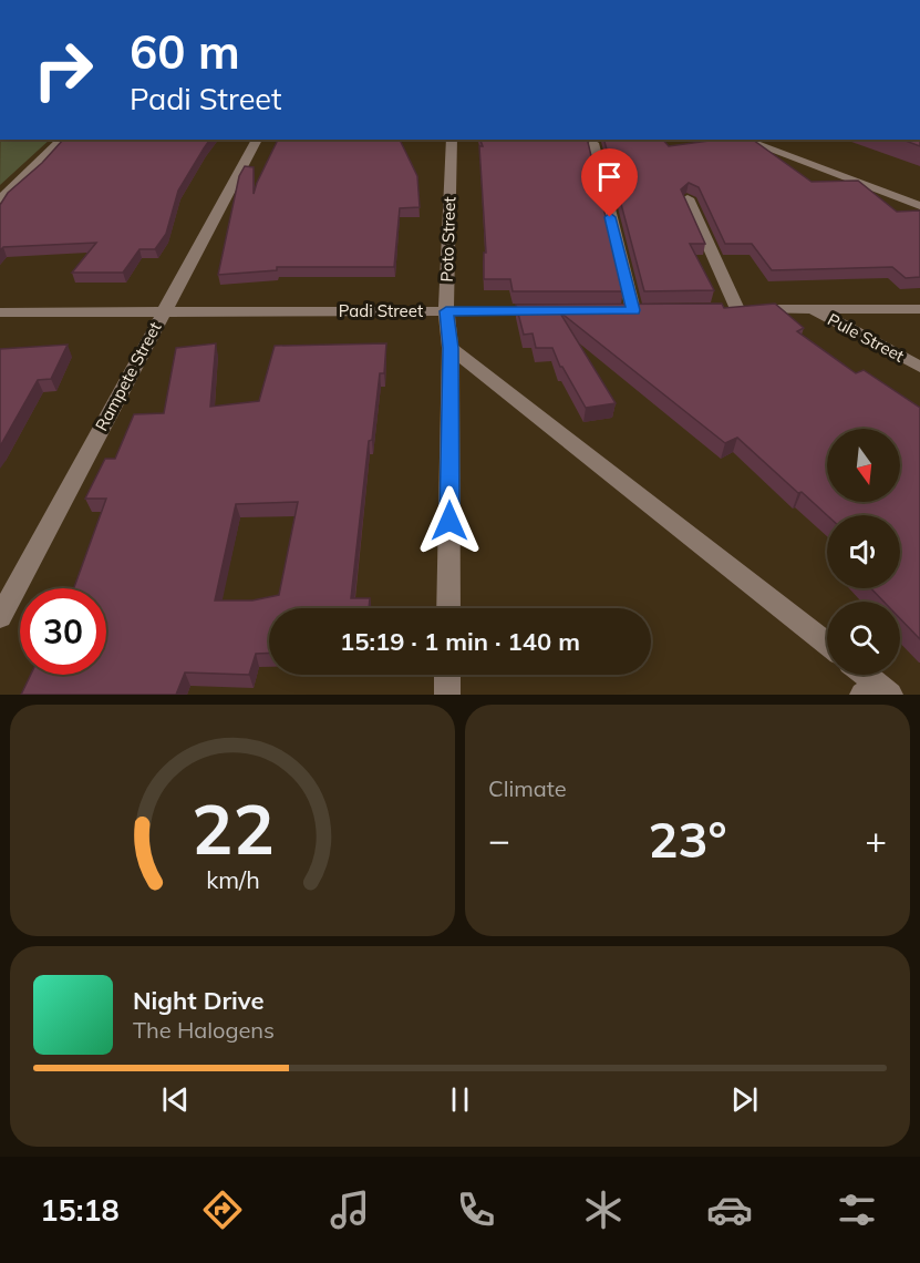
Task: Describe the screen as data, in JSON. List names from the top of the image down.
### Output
{
  "streets": {
    "street": [
      "Poto Street",
      "Padi Street",
      "Pule Street",
      "Rampete Street"
    ]
  },
  "crossings": [
    ["Poto Street", "Padi Street"],
    ["Padi Street", "Rampete Street"]
  ],
  "north": "bottom",
  "page": {
    "turn": ["60 m", "Padi Street"],
    "limit": "30",
    "trip": "15:19 · 1 min · 140 m",
    "tile": "Climate",
    "heat": ["−", "23°", "+"],
    "song": ["Night Drive", "The Halogens"],
    "tabs": "15:18",
    "gauge": ["22", "km/h"]
  }
}
